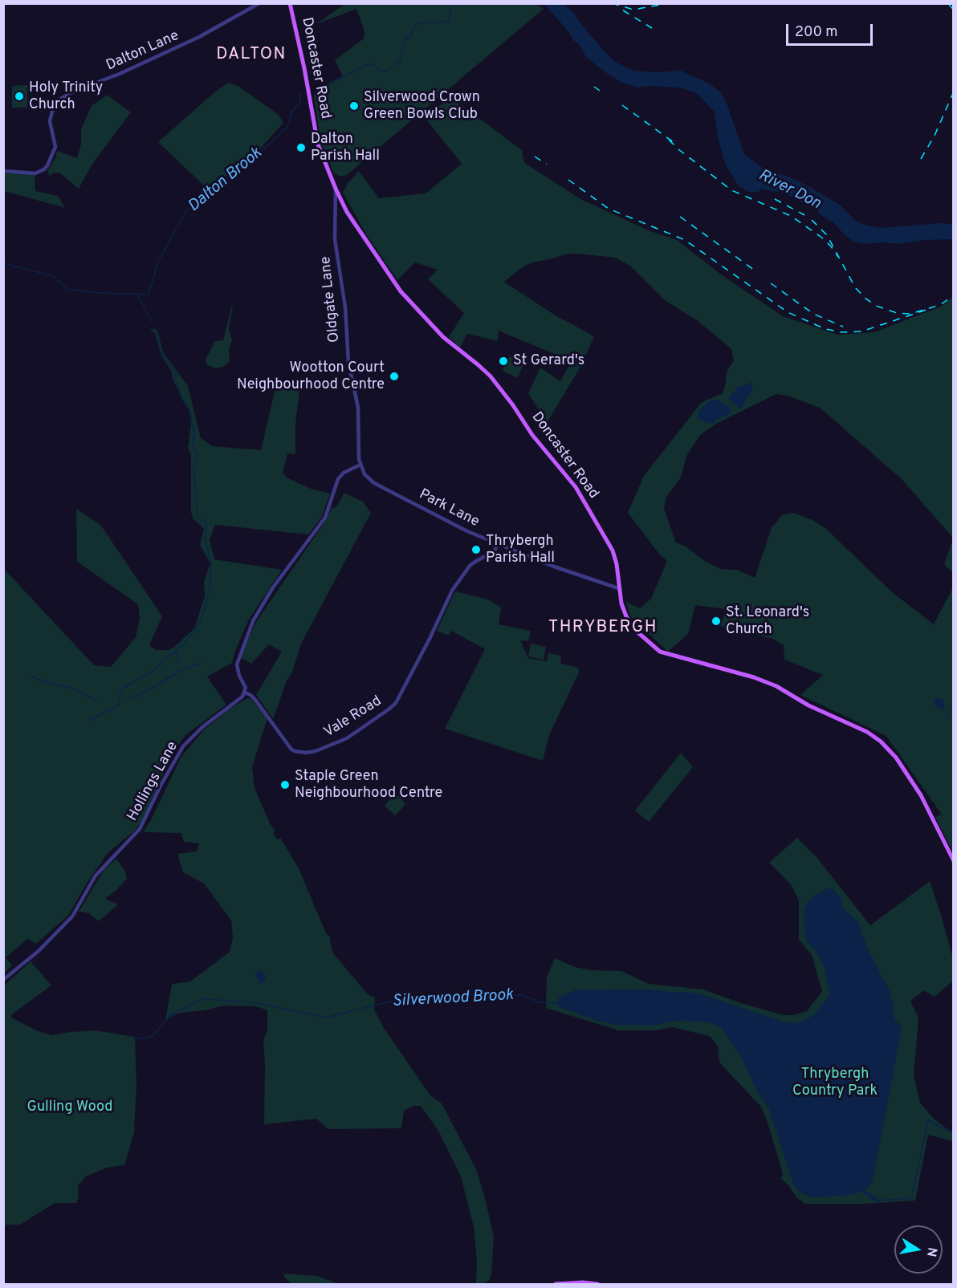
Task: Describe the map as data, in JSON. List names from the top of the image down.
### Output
{
  "streets": {
    "main road": ["Doncaster Road"],
    "street": [
      "Dalton Lane",
      "Oldgate Lane",
      "Park Lane",
      "Vale Road",
      "Hollings Lane"
    ]
  },
  "crossings": [
    ["Doncaster Road", "Oldgate Lane"],
    ["Doncaster Road", "Park Lane"],
    ["Oldgate Lane", "Park Lane"],
    ["Park Lane", "Vale Road"],
    ["Vale Road", "Hollings Lane"]
  ],
  "districts": ["DALTON", "THRYBERGH"],
  "water": ["Dalton Brook", "River Don", "Silverwood Brook"],
  "parks": ["Thrybergh Country Park", "Gulling Wood"],
  "places": [
    "Holy Trinity Church",
    "Silverwood Crown Green Bowls Club",
    "Dalton Parish Hall",
    "St Gerard's",
    "Wootton Court Neighbourhood Centre",
    "Thrybergh Parish Hall",
    "St. Leonard's Church",
    "Staple Green Neighbourhood Centre"
  ],
  "scale_bar": "200 m",
  "north": "right"
}
